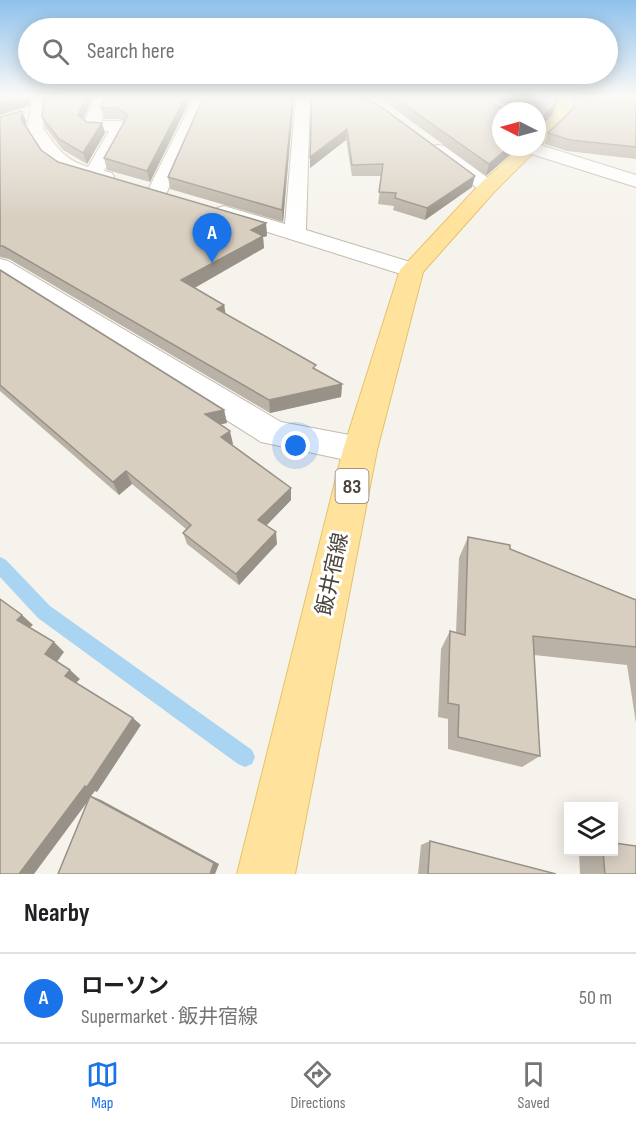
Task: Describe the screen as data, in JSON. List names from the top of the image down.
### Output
{
  "streets": {
    "main road": ["83", "飯井宿線"]
  },
  "north": "left",
  "page": {
    "search": "Search here",
    "pins": "A",
    "heading": "Nearby",
    "list": [
      {
        "mark": "A",
        "name": "ローソン",
        "note": "Supermarket · 飯井宿線",
        "value": "50 m"
      }
    ],
    "nav": ["Map", "Directions", "Saved"]
  }
}
